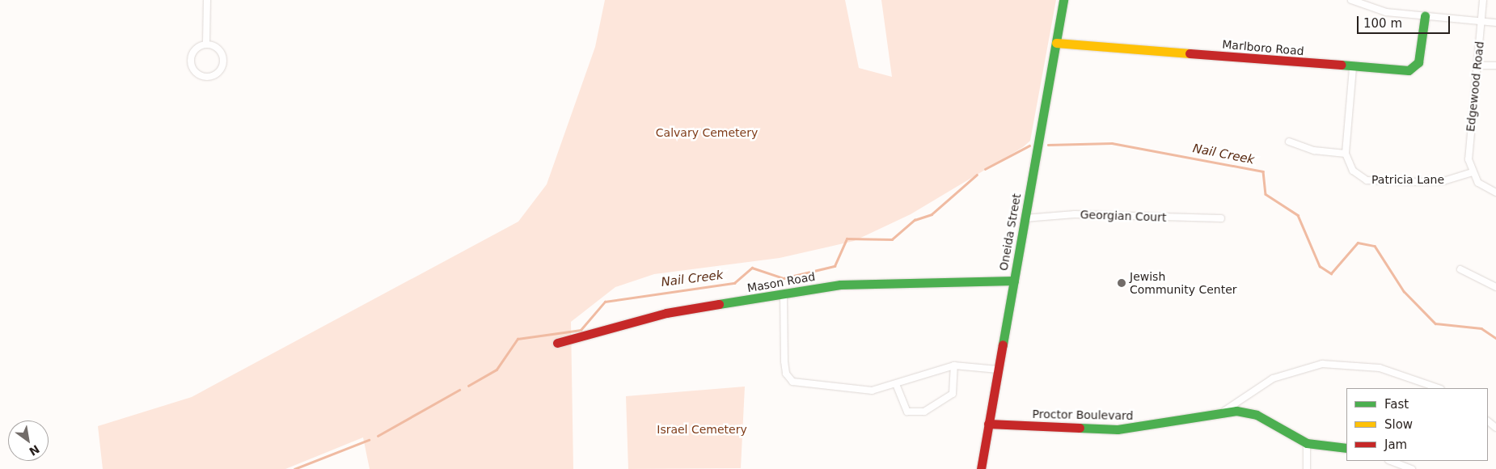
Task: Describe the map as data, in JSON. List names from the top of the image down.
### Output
{
  "streets": {
    "street": [
      "Marlboro Road",
      "Edgewood Road",
      "Patricia Lane",
      "Georgian Court",
      "Oneida Street",
      "Mason Road",
      "Proctor Boulevard"
    ]
  },
  "crossings": [
    ["Marlboro Road", "Oneida Street"],
    ["Edgewood Road", "Patricia Lane"],
    ["Georgian Court", "Oneida Street"],
    ["Oneida Street", "Mason Road"],
    ["Oneida Street", "Proctor Boulevard"]
  ],
  "water": ["Nail Creek"],
  "parks": ["Calvary Cemetery", "Israel Cemetery"],
  "places": ["Jewish Community Center"],
  "legend": ["Fast", "Slow", "Jam"],
  "scale_bar": "100 m",
  "north": "bottom right"
}
